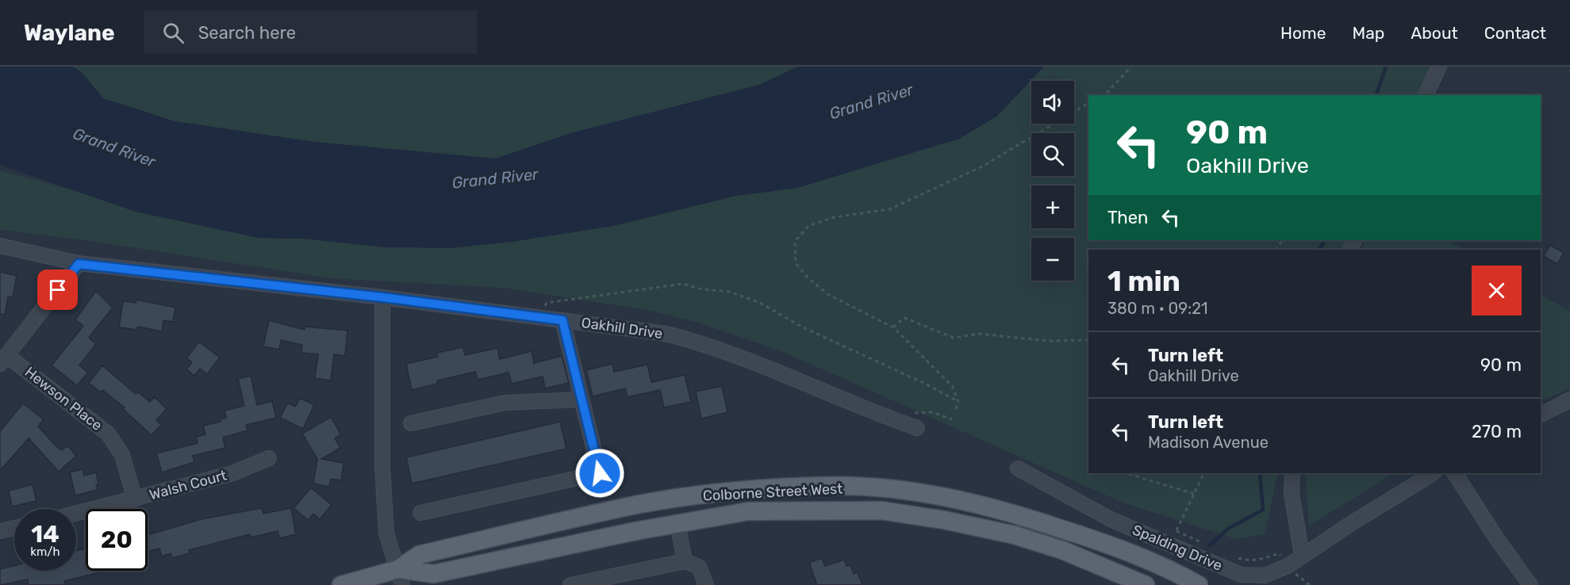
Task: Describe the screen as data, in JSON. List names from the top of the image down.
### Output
{
  "streets": {
    "main road": ["Colborne Street West"],
    "street": [
      "Oakhill Drive",
      "Hewson Place",
      "Walsh Court",
      "Spalding Drive"
    ]
  },
  "crossings": [
    ["Hewson Place", "Walsh Court"]
  ],
  "water": ["Grand River"],
  "page": {
    "header": "Waylane",
    "search": "Search here",
    "nav": [
      "Home",
      "Map",
      "About",
      "Contact"
    ],
    "map_buttons": ["+", "−"],
    "turn": ["90 m", "Oakhill Drive"],
    "then": "Then",
    "heading": ["1 min", "380 m · 09:21"],
    "list": [
      {
        "name": "Turn left",
        "note": "Oakhill Drive",
        "value": "90 m"
      },
      {
        "name": "Turn left",
        "note": "Madison Avenue",
        "value": "270 m"
      }
    ],
    "speed": "14 km/h",
    "limit": "20"
  }
}
